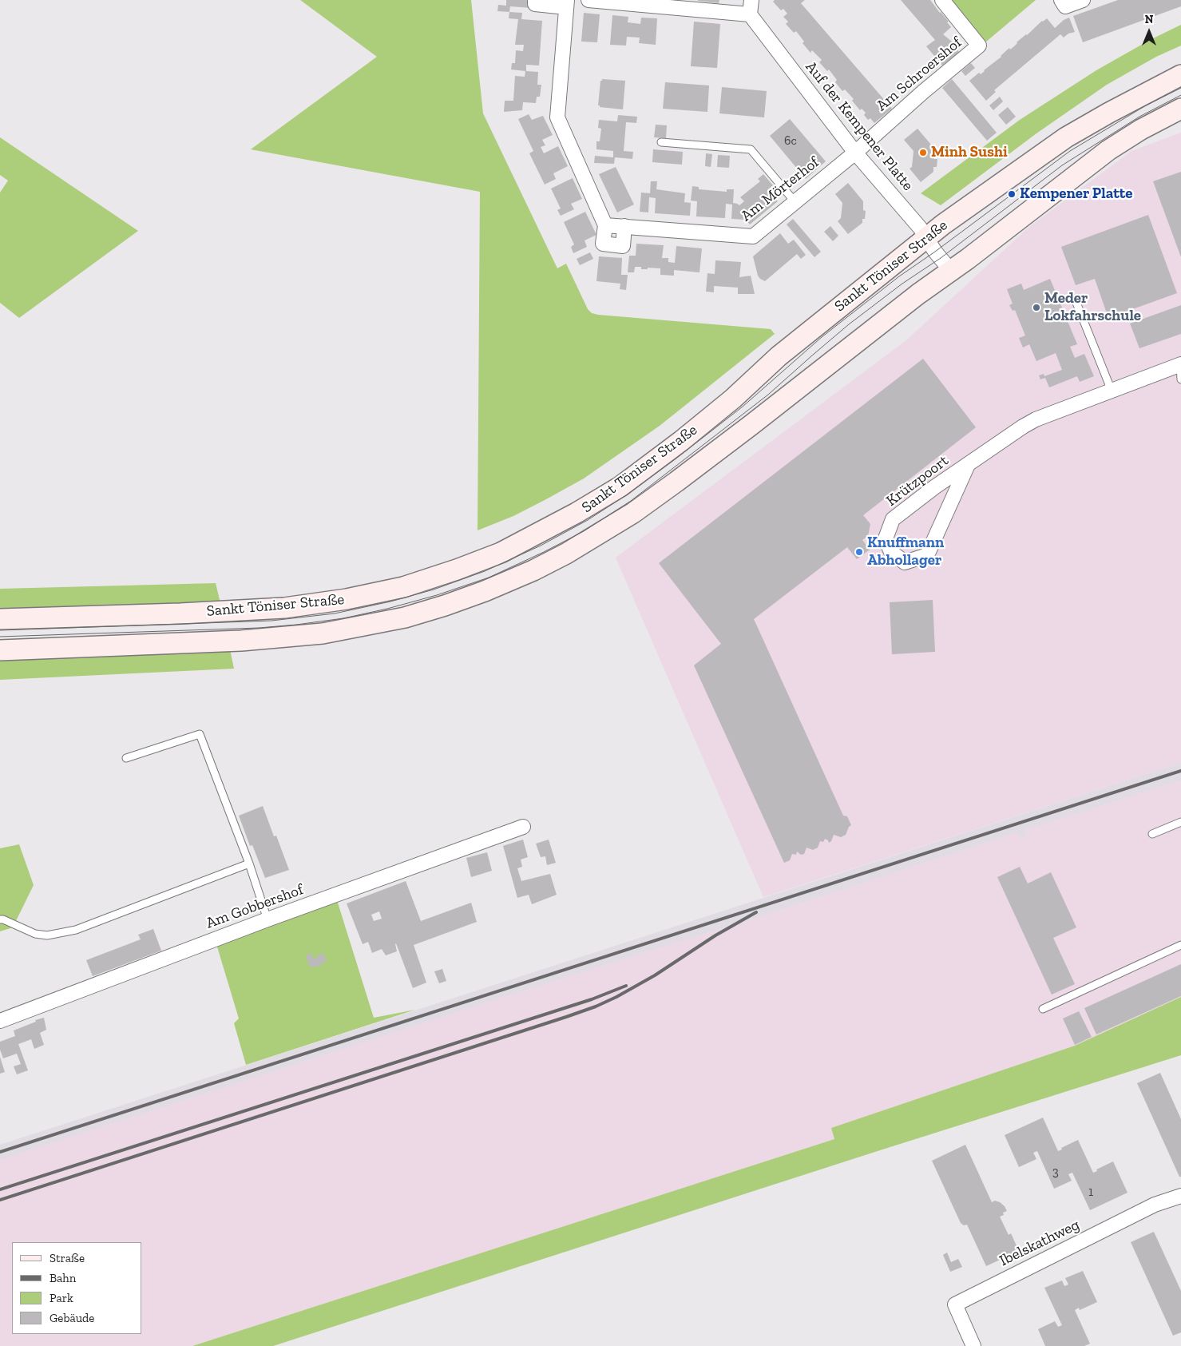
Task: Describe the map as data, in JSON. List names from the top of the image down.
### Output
{
  "streets": {
    "main road": ["Sankt Töniser Straße"],
    "street": [
      "Am Schroershof",
      "Auf der Kempener Platte",
      "Am Mörterhof",
      "Krützpoort",
      "Am Gobbershof",
      "Ibelskathweg"
    ]
  },
  "crossings": [
    ["Am Schroershof", "Auf der Kempener Platte"],
    ["Am Schroershof", "Am Mörterhof"],
    ["Auf der Kempener Platte", "Am Mörterhof"],
    ["Auf der Kempener Platte", "Sankt Töniser Straße"]
  ],
  "places": [
    "Minh Sushi",
    "Kempener Platte",
    "Meder Lokfahrschule",
    "Knuffmann Abhollager"
  ],
  "house_numbers": ["6c", "3", "1"],
  "legend": [
    "Straße",
    "Bahn",
    "Park",
    "Gebäude"
  ],
  "north": "top"
}
